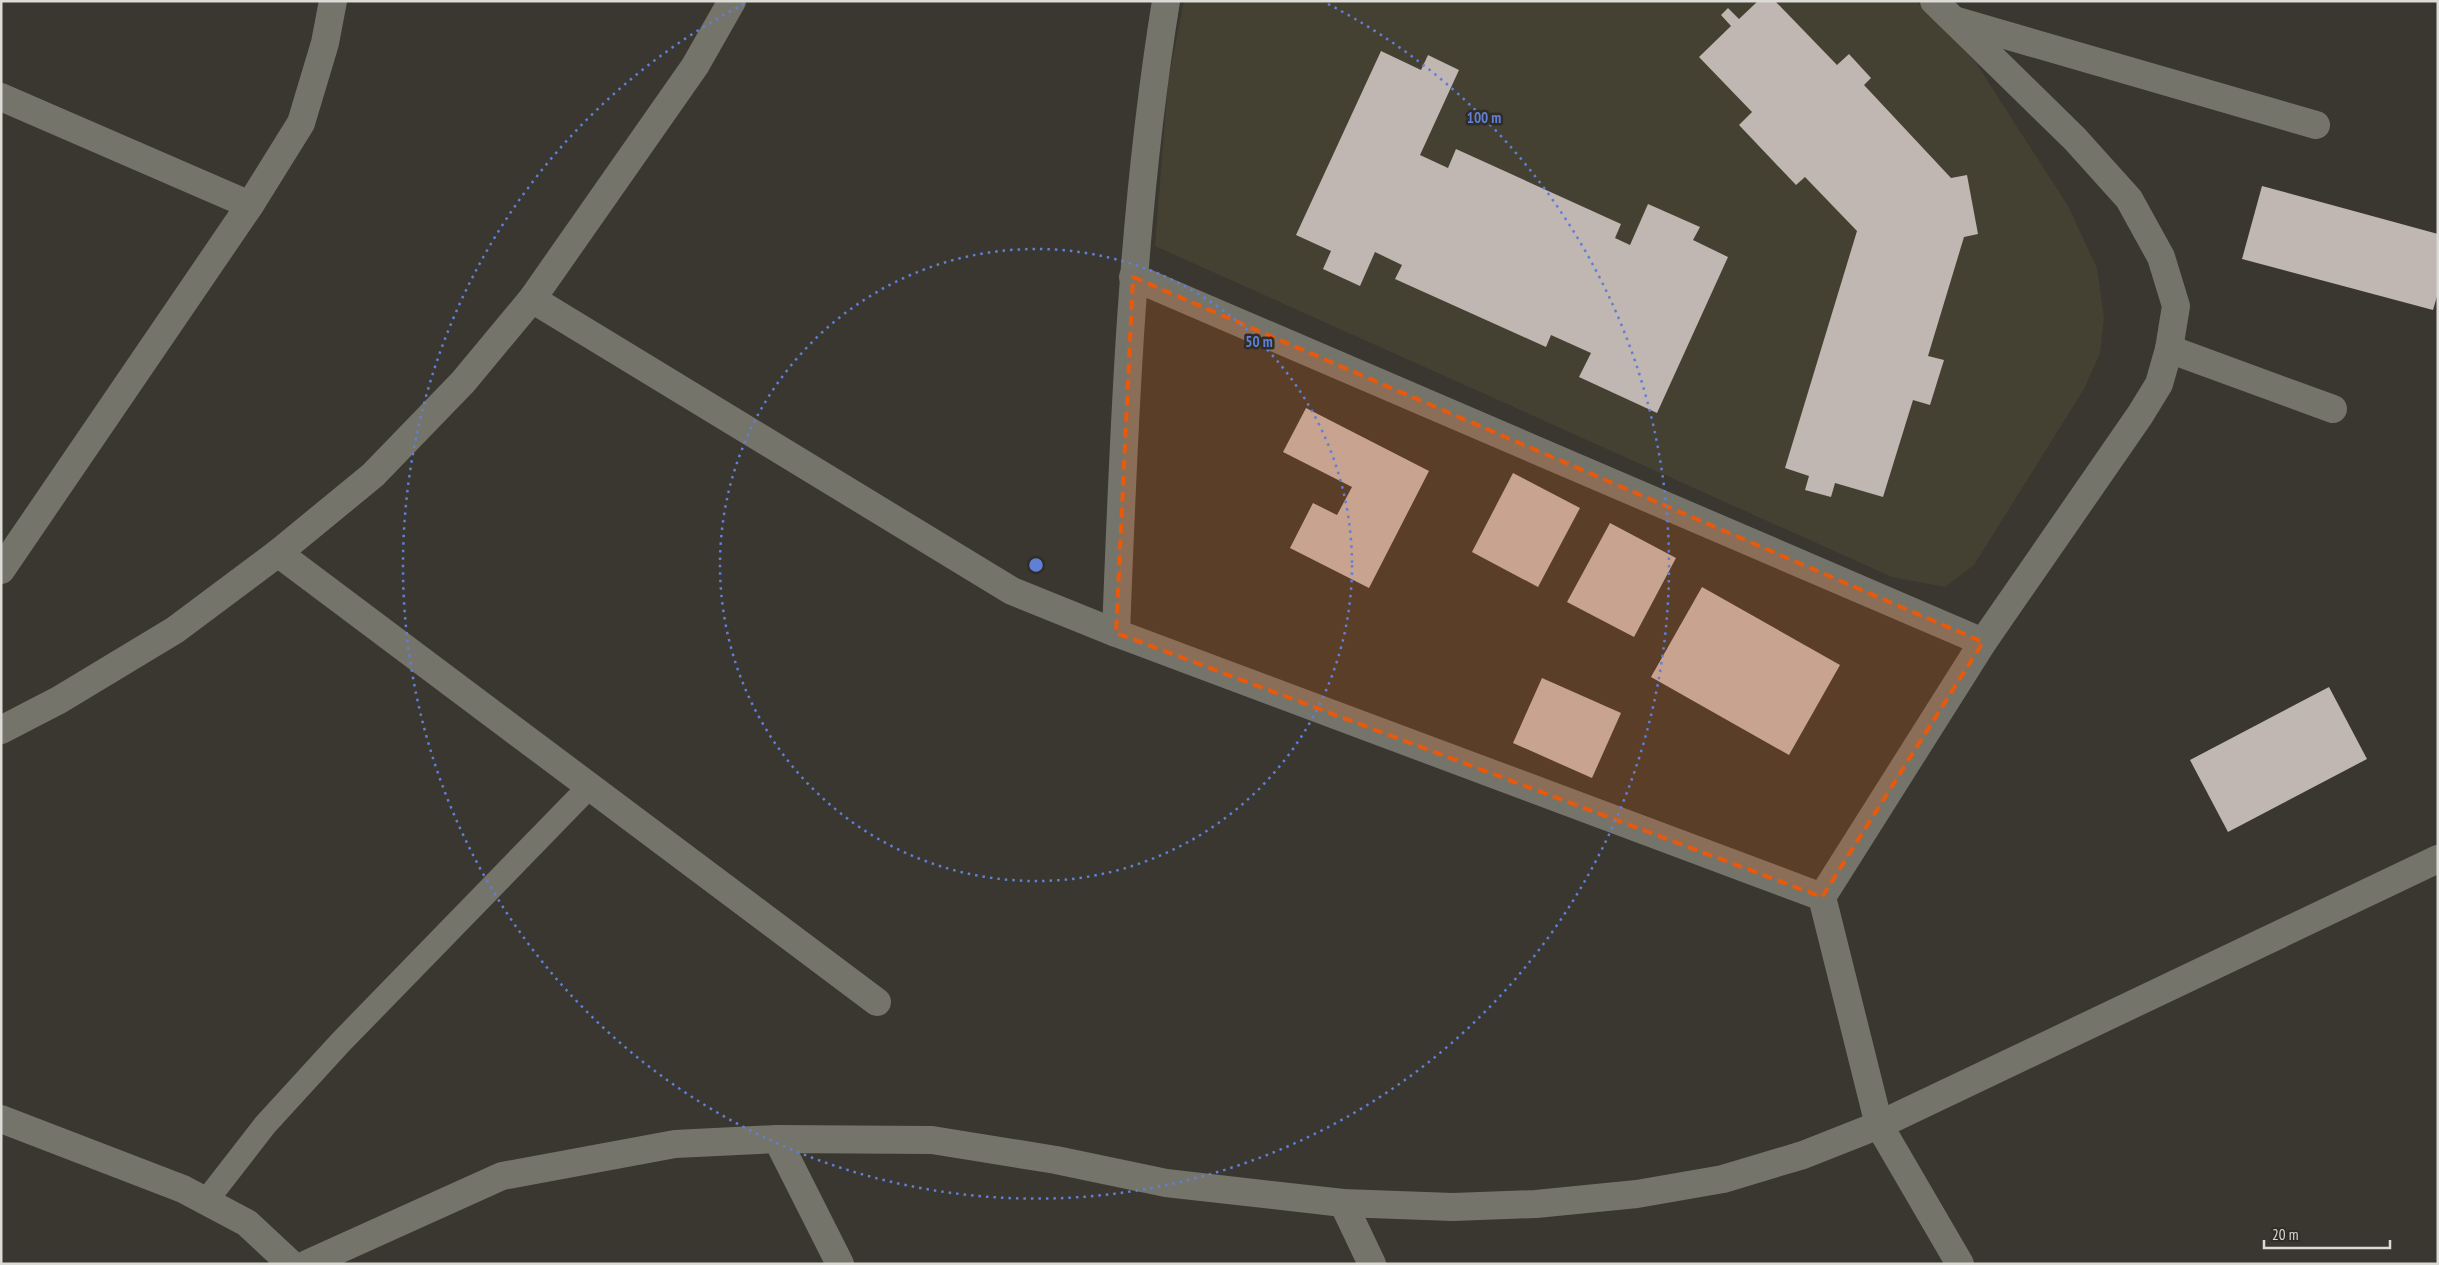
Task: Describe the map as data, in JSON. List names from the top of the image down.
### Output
{
  "scale_bar": "20 m",
  "rings": ["100 m", "50 m"]
}
